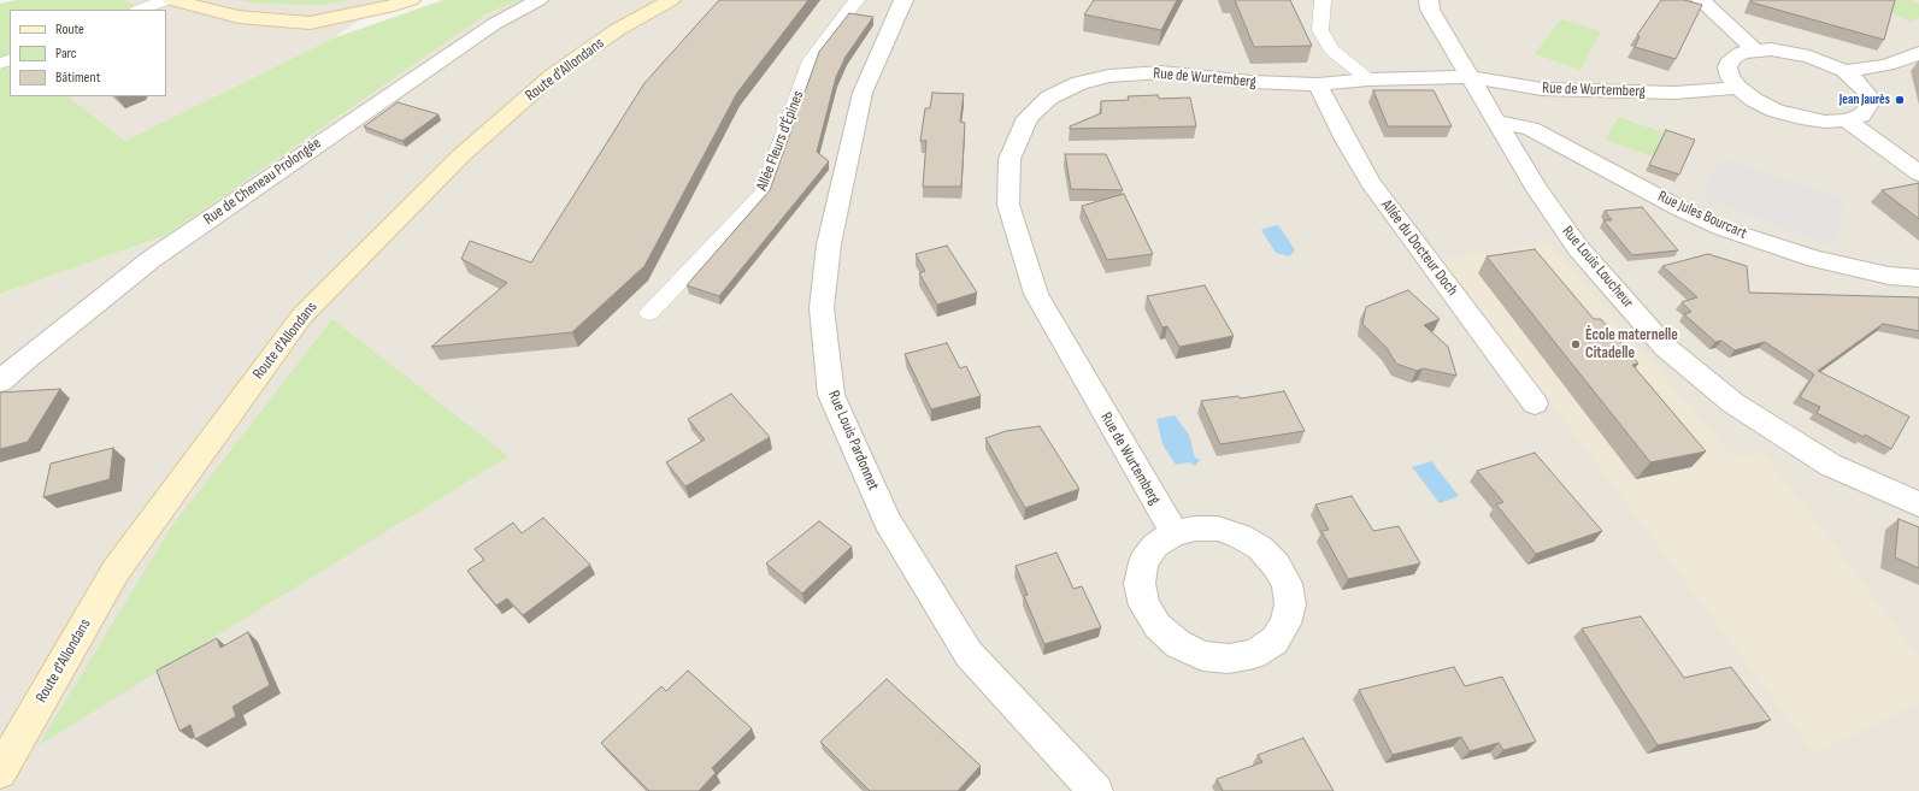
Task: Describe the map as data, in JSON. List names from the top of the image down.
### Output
{
  "streets": {
    "main road": ["Route d'Allondans"],
    "street": [
      "Rue de Wurtemberg",
      "Rue de Cheneau Prolongée",
      "Rue Jules Bourcart",
      "Allée du Docteur Doch",
      "Rue Louis Loucheur",
      "Rue Louis Pardonnet"
    ],
    "lane": ["Allée Fleurs d'Épines"]
  },
  "crossings": [
    ["Rue de Wurtemberg", "Allée du Docteur Doch"],
    ["Rue de Wurtemberg", "Rue Louis Loucheur"],
    ["Rue Jules Bourcart", "Rue Louis Loucheur"]
  ],
  "places": ["Jean Jaurès", "École maternelle Citadelle"],
  "legend": ["Route", "Parc", "Bâtiment"]
}
